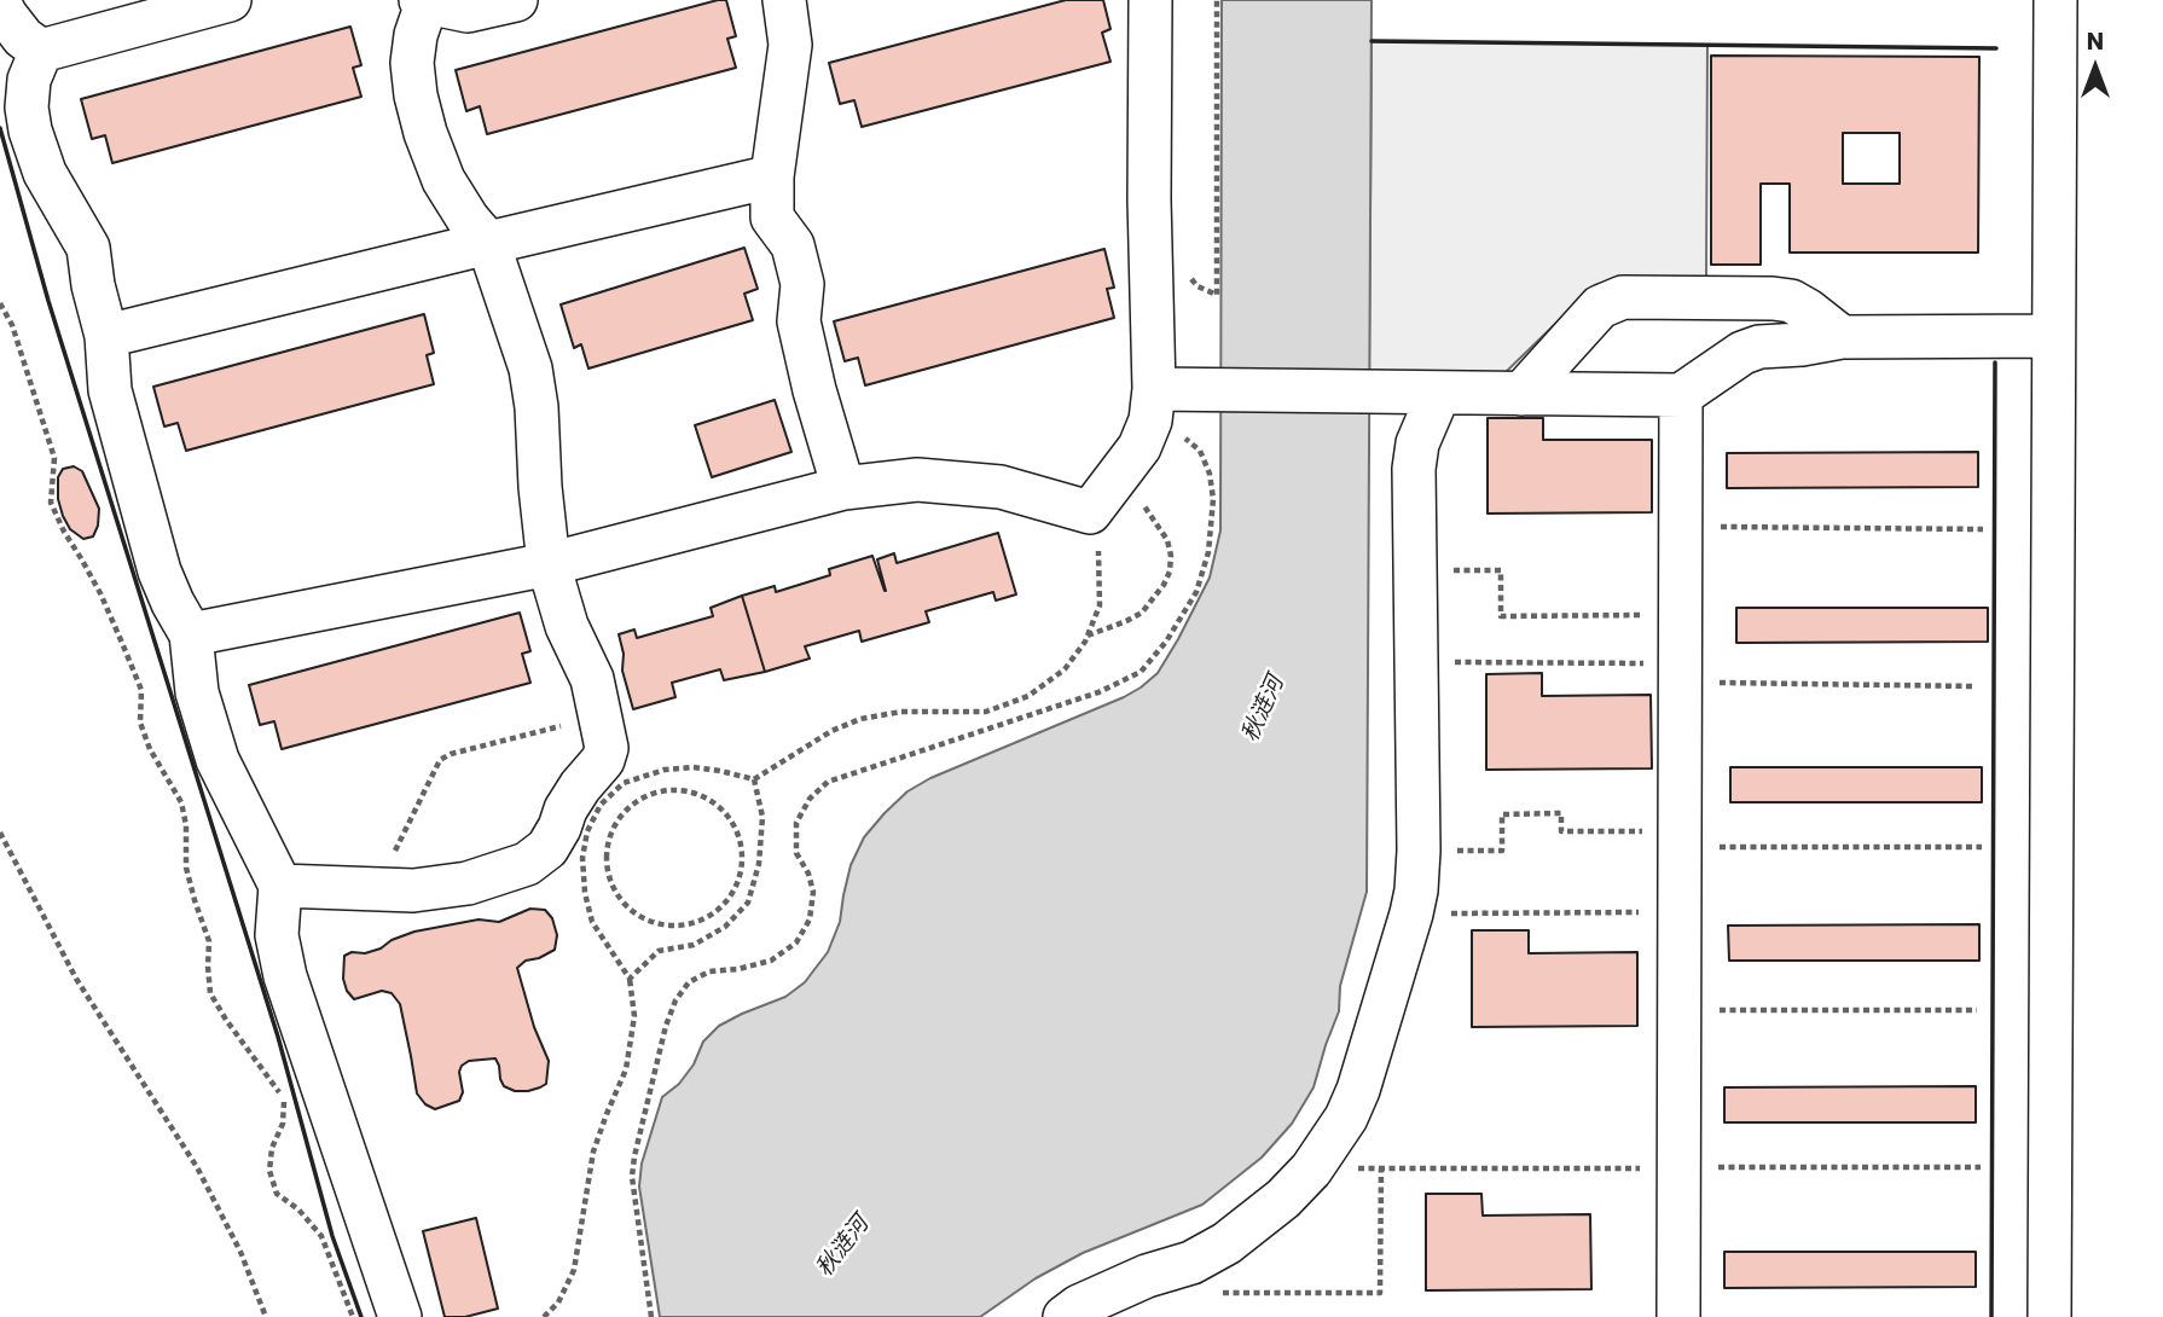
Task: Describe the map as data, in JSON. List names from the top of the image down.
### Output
{
  "water": ["秋涟河"],
  "north": "top"
}
